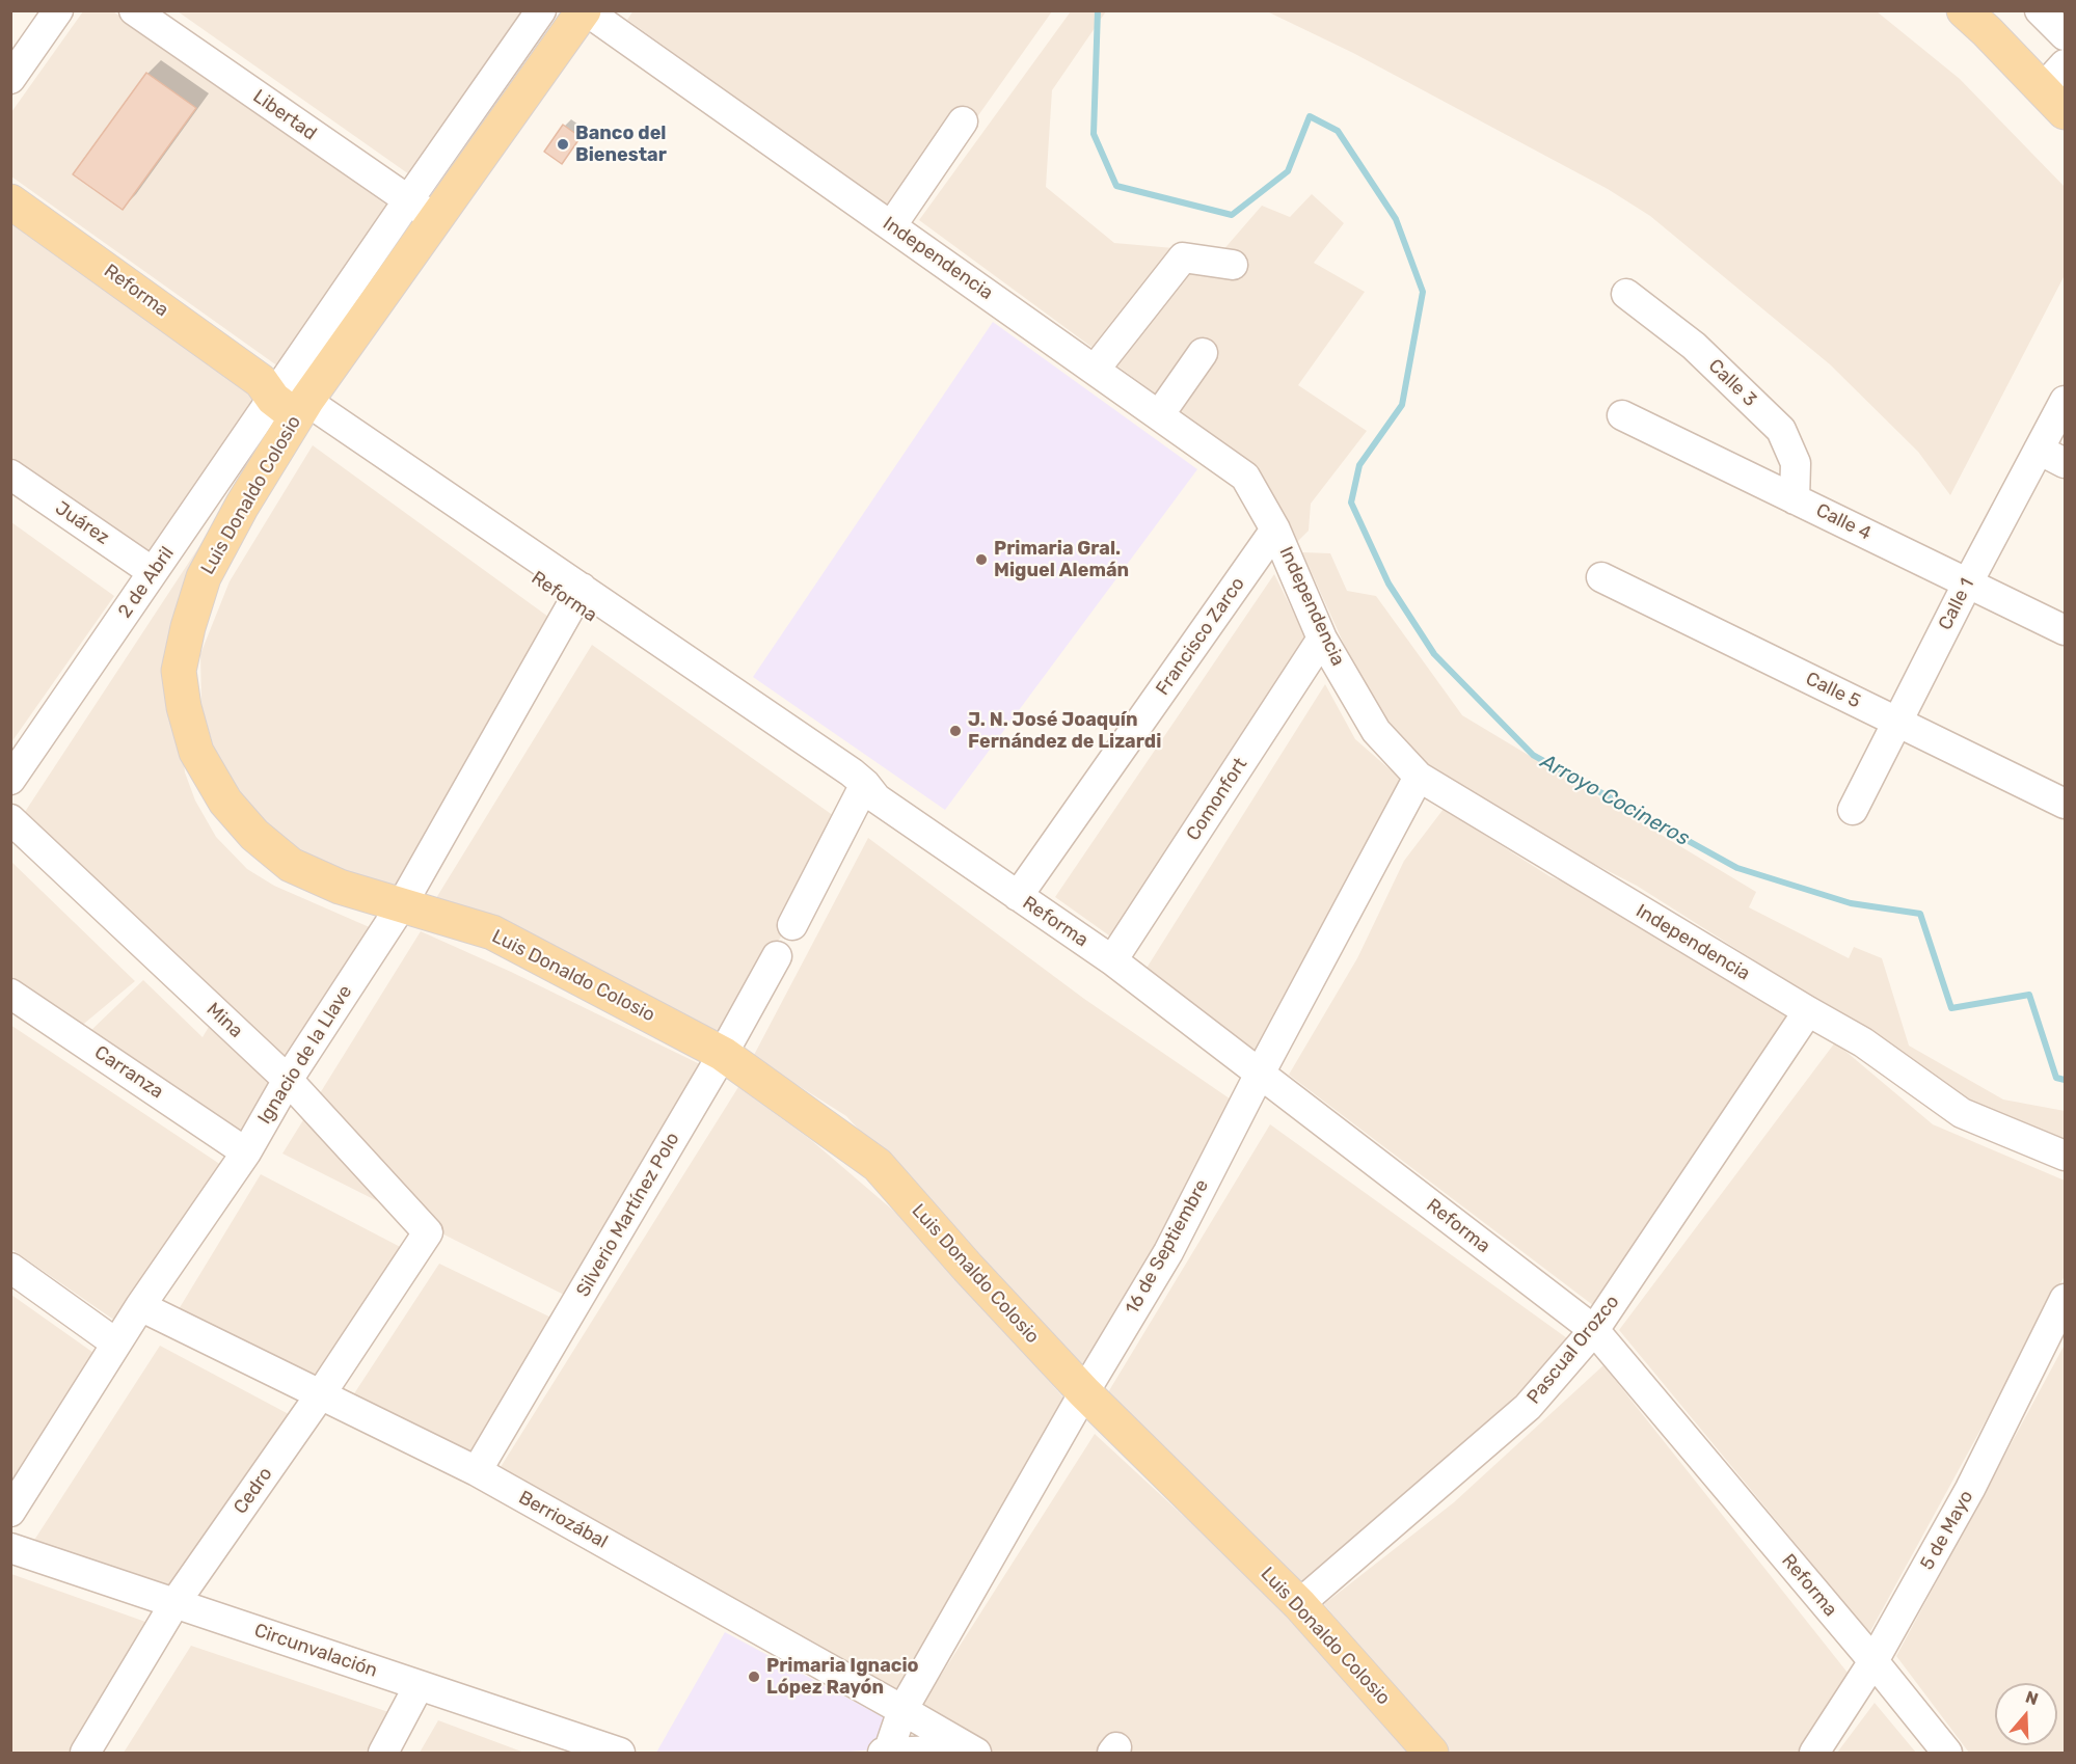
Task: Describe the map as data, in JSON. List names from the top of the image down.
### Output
{
  "streets": {
    "main road": ["Reforma", "Luis Donaldo Colosio"],
    "street": [
      "Libertad",
      "Independencia",
      "Calle 3",
      "Calle 4",
      "Juárez",
      "2 de Abril",
      "Calle 1",
      "Francisco Zarco",
      "Calle 5",
      "Comonfort",
      "Mina",
      "Ignacio de la Llave",
      "Carranza",
      "Silverio Martínez Polo",
      "16 de Septiembre",
      "Pascual Orozco",
      "Cedro",
      "Berriozábal",
      "5 de Mayo",
      "Circunvalación"
    ]
  },
  "crossings": [
    ["Libertad", "Luis Donaldo Colosio"],
    ["Independencia", "Luis Donaldo Colosio"],
    ["Independencia", "Francisco Zarco"],
    ["Independencia", "Comonfort"],
    ["Independencia", "16 de Septiembre"],
    ["Independencia", "Pascual Orozco"],
    ["Reforma", "Luis Donaldo Colosio"],
    ["Reforma", "2 de Abril"],
    ["Reforma", "Francisco Zarco"],
    ["Reforma", "Comonfort"],
    ["Reforma", "Ignacio de la Llave"],
    ["Reforma", "16 de Septiembre"],
    ["Reforma", "Pascual Orozco"],
    ["Reforma", "5 de Mayo"],
    ["Calle 3", "Calle 4"],
    ["Luis Donaldo Colosio", "2 de Abril"],
    ["Luis Donaldo Colosio", "Ignacio de la Llave"],
    ["Luis Donaldo Colosio", "Silverio Martínez Polo"],
    ["Luis Donaldo Colosio", "16 de Septiembre"],
    ["Luis Donaldo Colosio", "Pascual Orozco"],
    ["Calle 4", "Calle 1"],
    ["Juárez", "2 de Abril"],
    ["Calle 1", "Calle 5"],
    ["Mina", "Ignacio de la Llave"],
    ["Mina", "Cedro"],
    ["Ignacio de la Llave", "Carranza"],
    ["Ignacio de la Llave", "Berriozábal"],
    ["Silverio Martínez Polo", "Berriozábal"],
    ["16 de Septiembre", "Berriozábal"],
    ["Cedro", "Berriozábal"],
    ["Cedro", "Circunvalación"]
  ],
  "water": ["Arroyo Cocineros"],
  "places": [
    "Banco del Bienestar",
    "Primaria Gral. Miguel Alemán",
    "J. N. José Joaquín Fernández de Lizardi",
    "Primaria Ignacio López Rayón"
  ],
  "north": "top"
}
